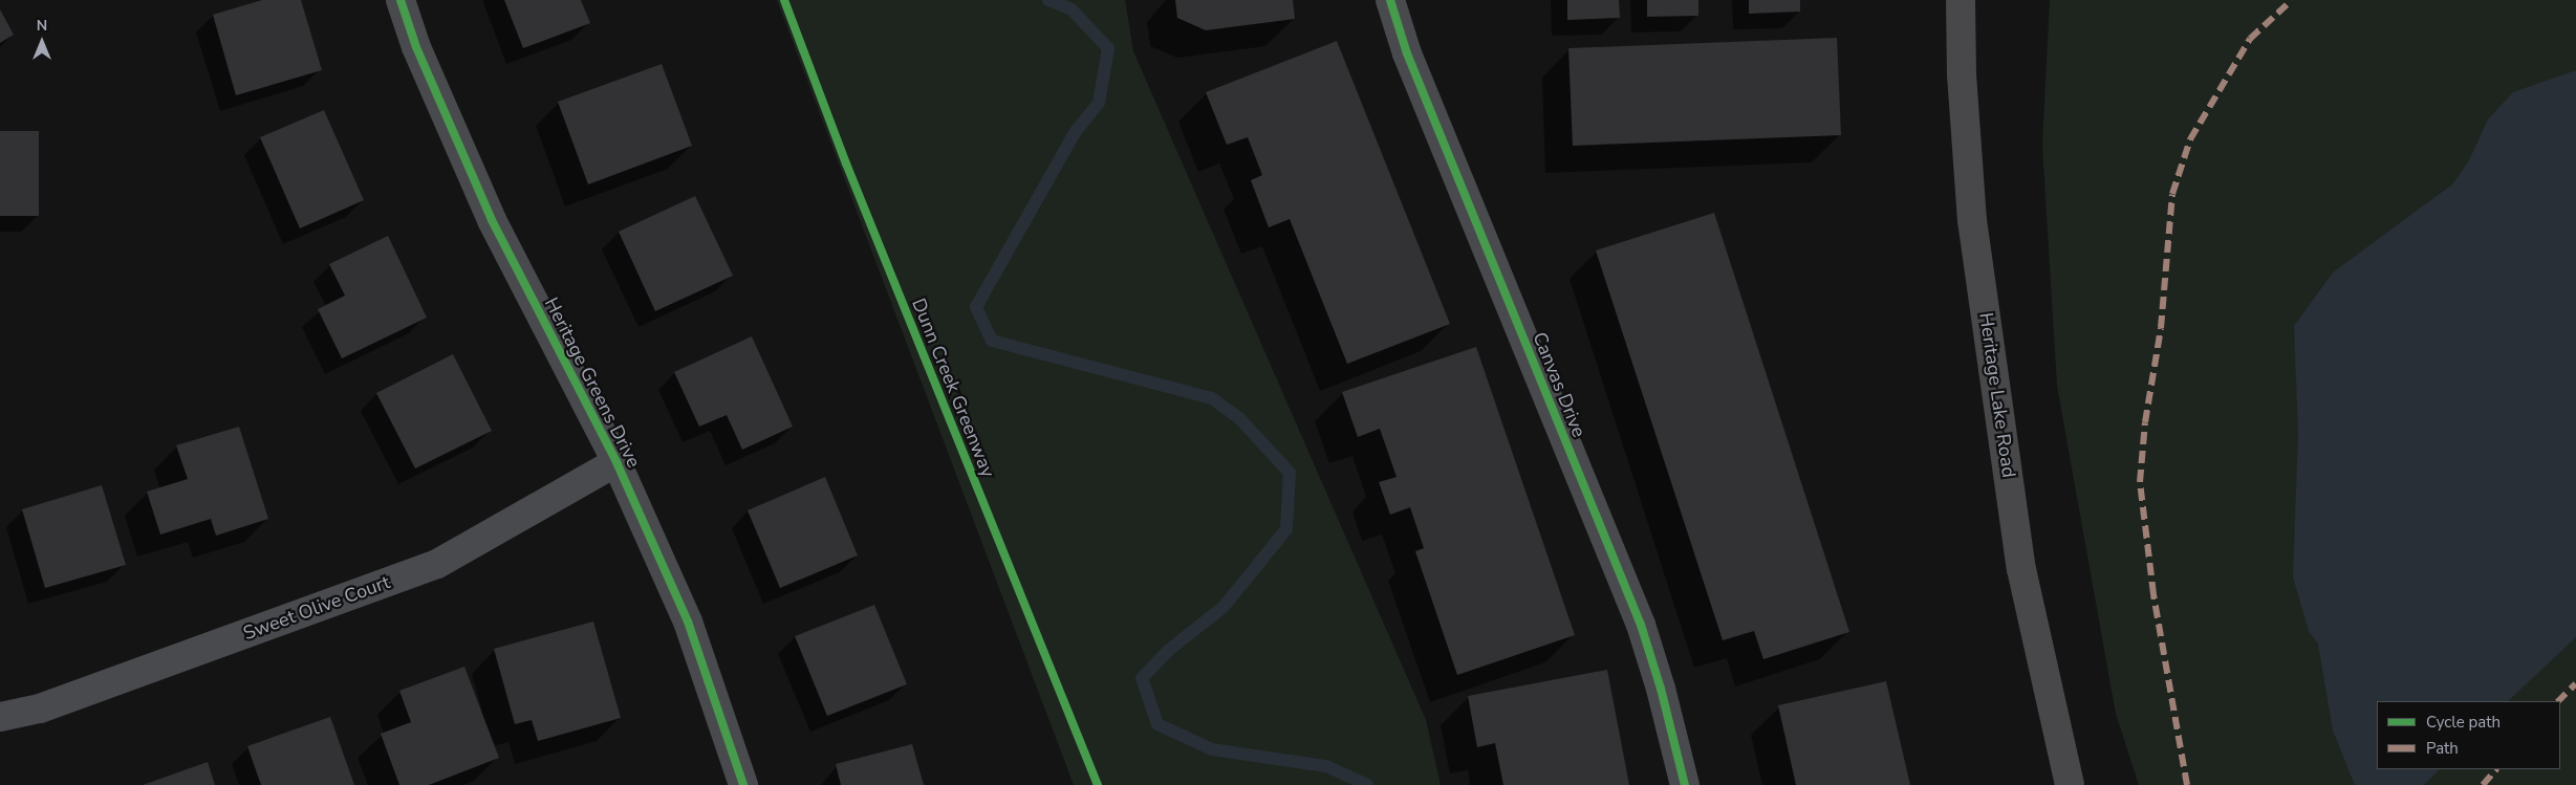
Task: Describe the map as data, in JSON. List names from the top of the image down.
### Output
{
  "streets": {
    "main road": ["Heritage Lake Road"],
    "street": ["Heritage Greens Drive", "Canvas Drive", "Sweet Olive Court"],
    "cycle path": ["Dunn Creek Greenway"]
  },
  "crossings": [
    ["Heritage Greens Drive", "Sweet Olive Court"]
  ],
  "legend": ["Cycle path", "Path"],
  "north": "top"
}
